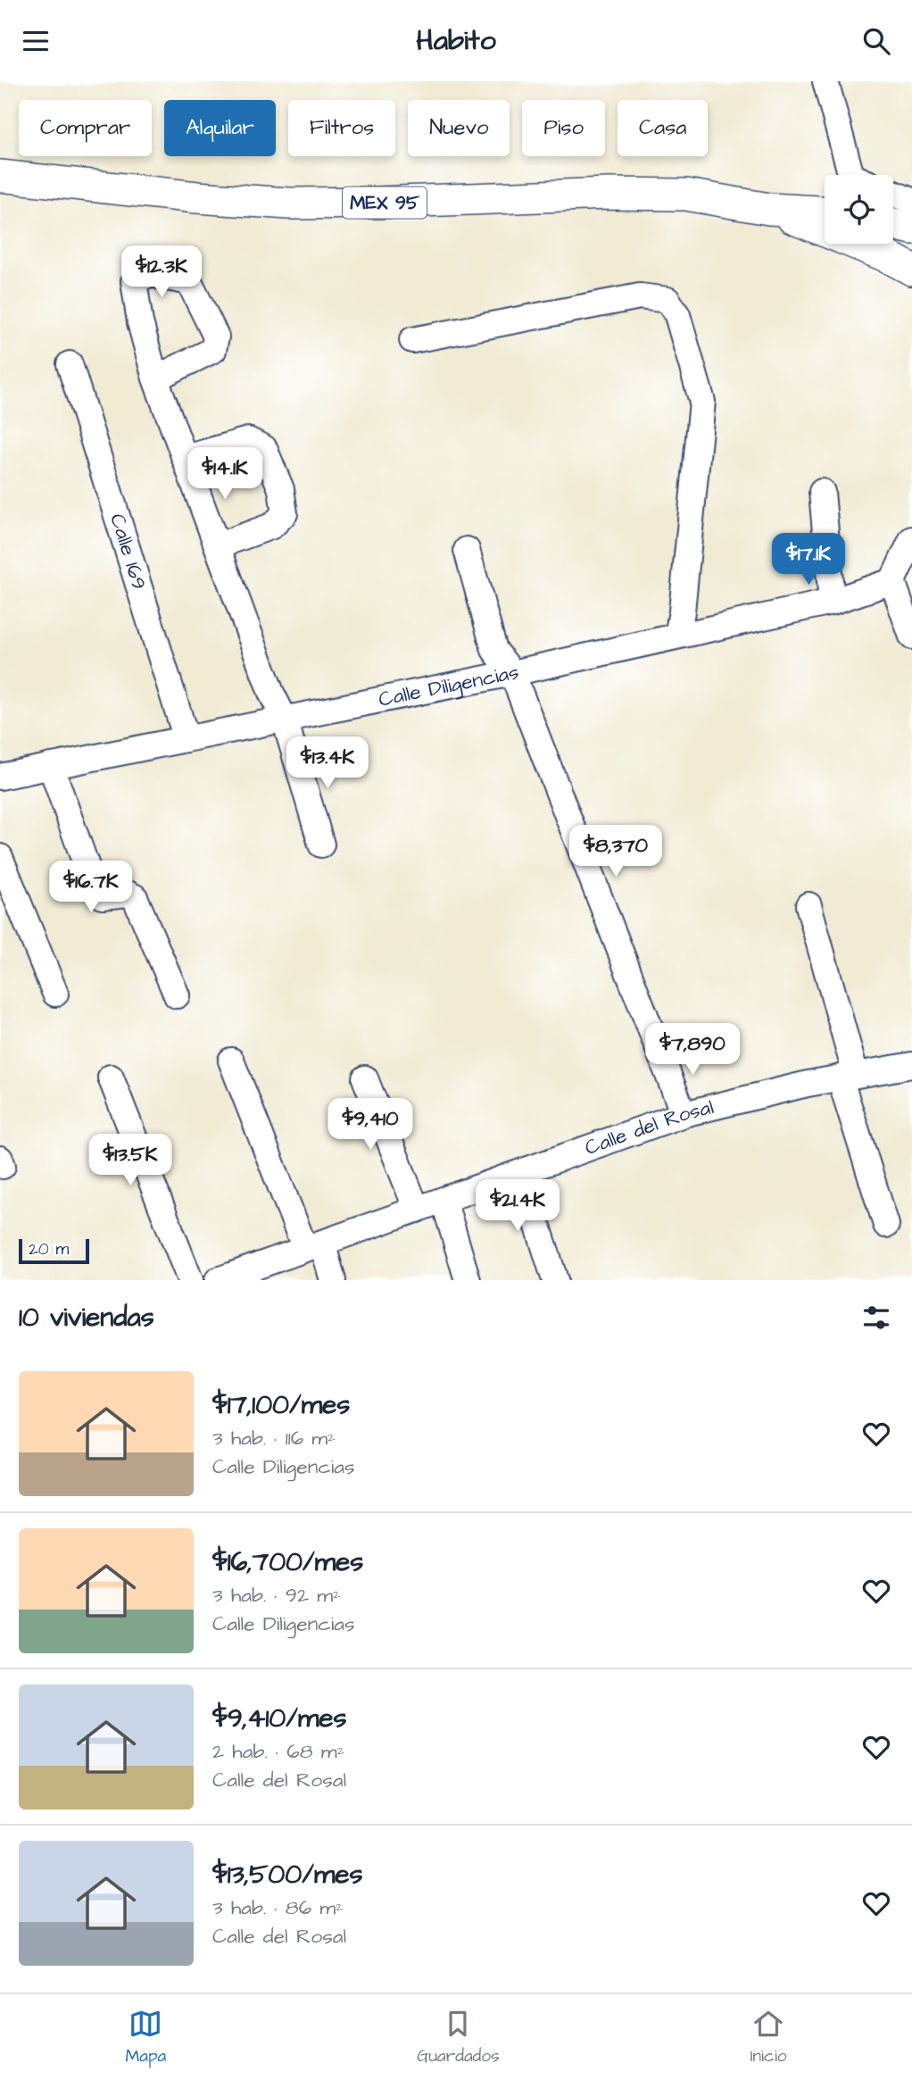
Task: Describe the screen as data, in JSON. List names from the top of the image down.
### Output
{
  "streets": {
    "main road": ["MEX 95"],
    "street": ["Calle 169", "Calle Diligencias", "Calle del Rosal"]
  },
  "crossings": [
    ["Calle 169", "Calle Diligencias"]
  ],
  "scale_bar": "20 m",
  "page": {
    "header": "Habito",
    "chip": [
      "Comprar",
      "Alquilar",
      "Filtros",
      "Nuevo",
      "Piso",
      "Casa"
    ],
    "price": [
      "$12.3K",
      "$14.1K",
      "$17.1K",
      "$13.4K",
      "$8,370",
      "$16.7K",
      "$7,890",
      "$9,410",
      "$13.5K",
      "$21.4K"
    ],
    "scale": "20 m",
    "heading": "10 viviendas",
    "list": [
      {
        "name": "$17,100/mes",
        "note": "3 hab. · 116 m² · Calle Diligencias"
      },
      {
        "name": "$16,700/mes",
        "note": "3 hab. · 92 m² · Calle Diligencias"
      },
      {
        "name": "$9,410/mes",
        "note": "2 hab. · 68 m² · Calle del Rosal"
      },
      {
        "name": "$13,500/mes",
        "note": "3 hab. · 86 m² · Calle del Rosal"
      }
    ],
    "tabs": ["Mapa", "Guardados", "Inicio"]
  }
}
